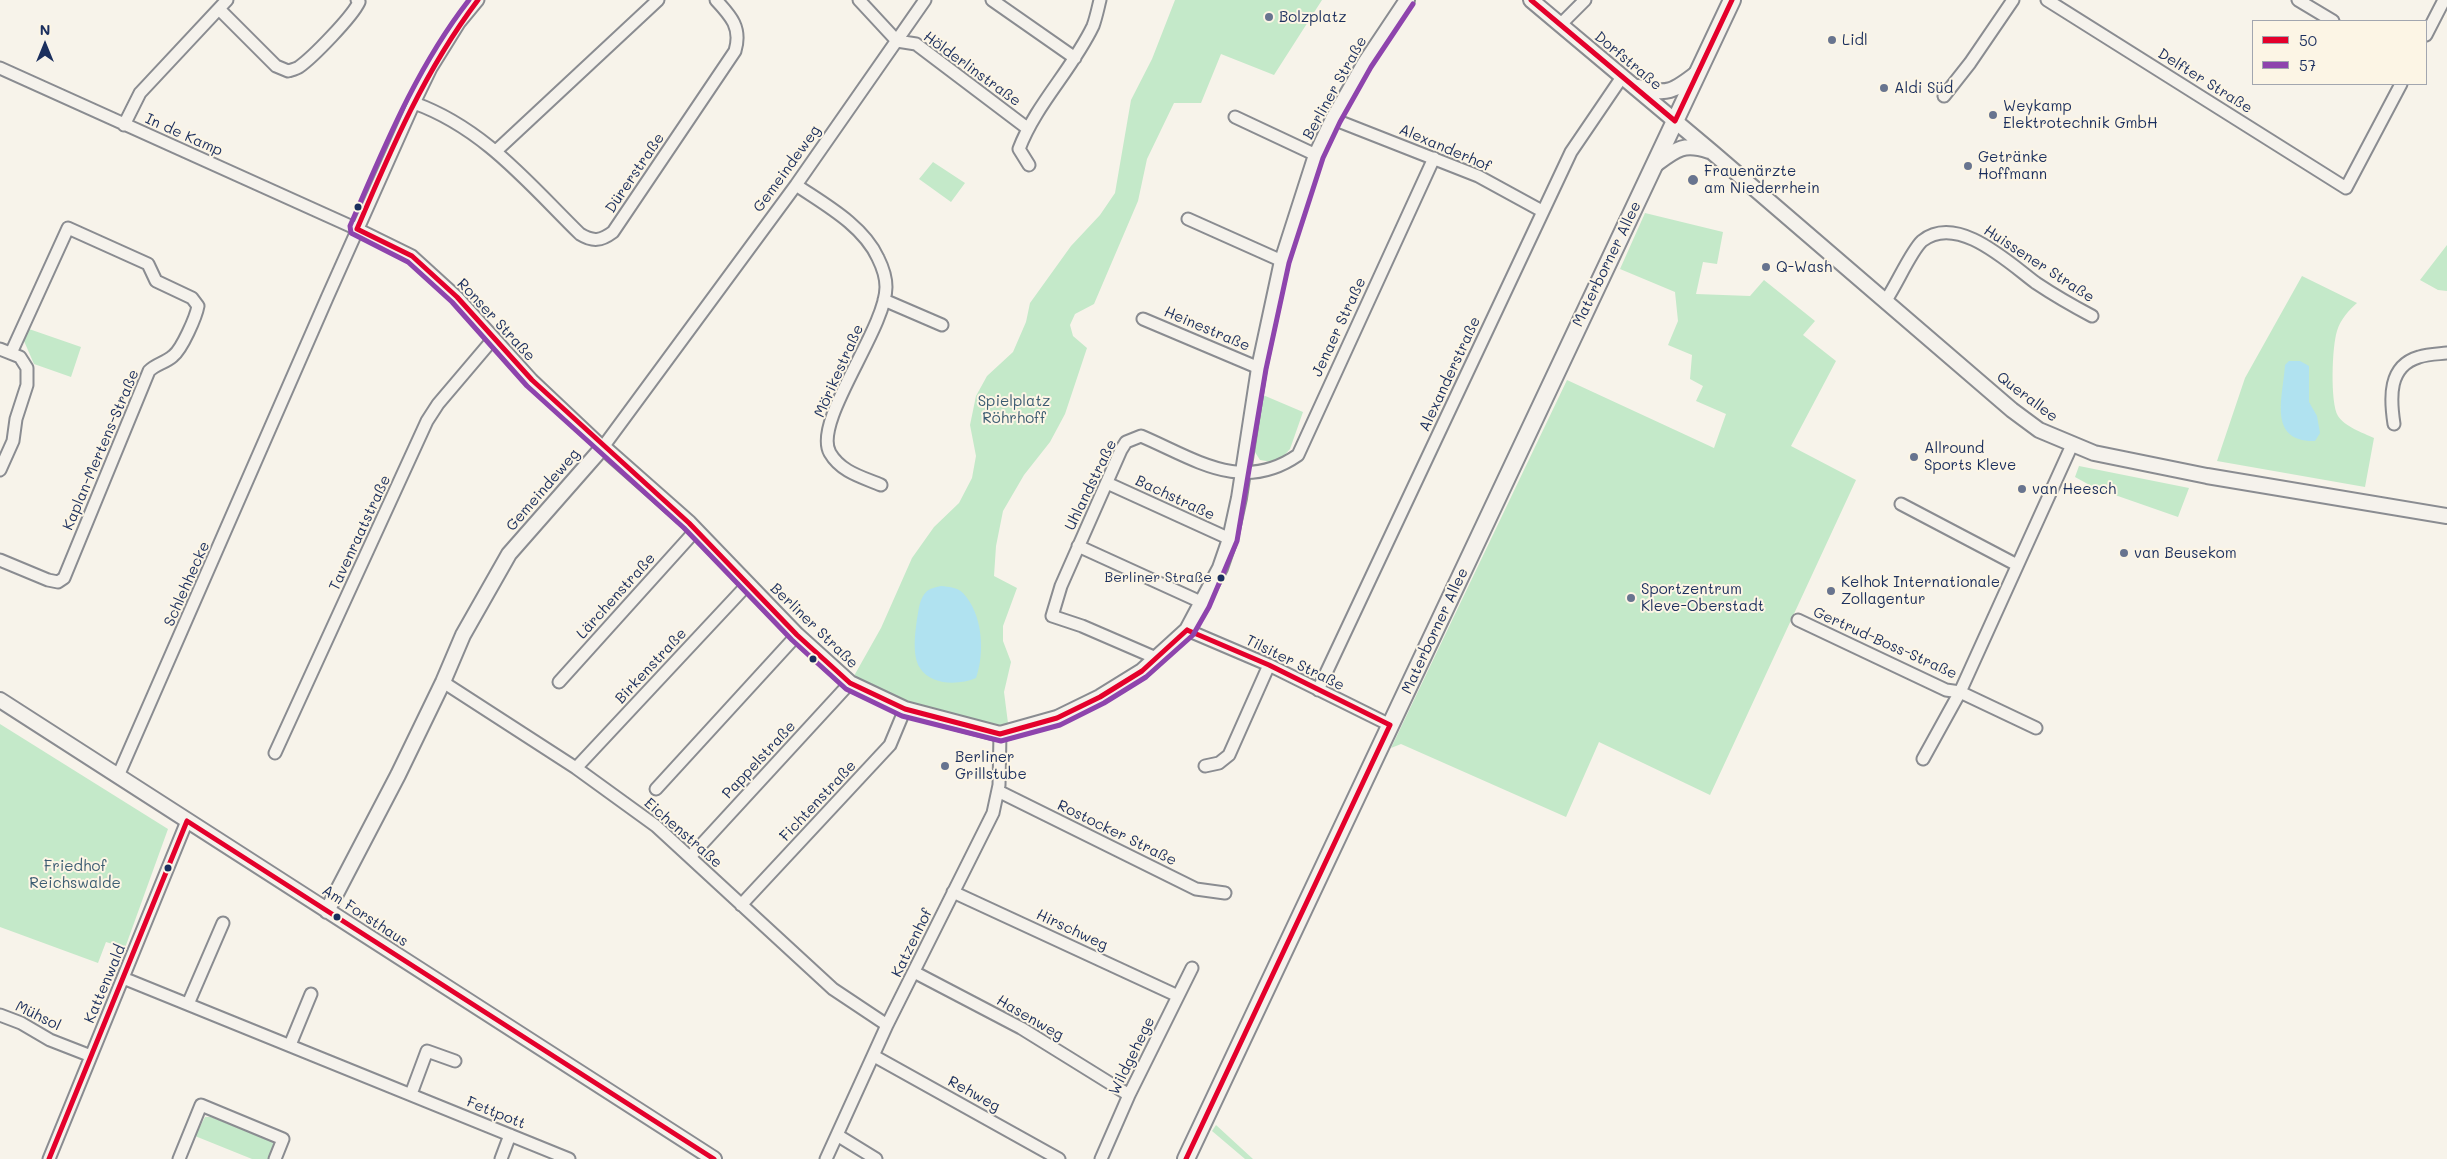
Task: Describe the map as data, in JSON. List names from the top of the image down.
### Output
{
  "streets": {
    "main road": ["Materborner Allee"],
    "street": [
      "Dorfstraße",
      "Hölderlinstraße",
      "Delfter Straße",
      "Berliner Straße",
      "In de Kamp",
      "Alexanderhof",
      "Gemeindeweg",
      "Dürerstraße",
      "Huissener Straße",
      "Ronser Straße",
      "Jenaer Straße",
      "Heinestraße",
      "Mörikestraße",
      "Alexanderstraße",
      "Querallee",
      "Kaplan-Mertens-Straße",
      "Uhlandstraße",
      "Bachstraße",
      "Tavenraatstraße",
      "Schlehhecke",
      "Lärchenstraße",
      "Gertrud-Boss-Straße",
      "Tilsiter Straße",
      "Birkenstraße",
      "Pappelstraße",
      "Fichtenstraße",
      "Eichenstraße",
      "Rostocker Straße",
      "Am Forsthaus",
      "Hirschweg",
      "Katzenhof",
      "Kattenwald",
      "Mühsol",
      "Hasenweg",
      "Wildgehege",
      "Rehweg",
      "Fettpott"
    ]
  },
  "crossings": [
    ["Dorfstraße", "Materborner Allee"],
    ["Dorfstraße", "Alexanderstraße"],
    ["Dorfstraße", "Querallee"],
    ["Hölderlinstraße", "Gemeindeweg"],
    ["Berliner Straße", "Alexanderhof"],
    ["Berliner Straße", "Gemeindeweg"],
    ["Berliner Straße", "Ronser Straße"],
    ["Berliner Straße", "Jenaer Straße"],
    ["Berliner Straße", "Heinestraße"],
    ["Berliner Straße", "Uhlandstraße"],
    ["Berliner Straße", "Bachstraße"],
    ["Berliner Straße", "Lärchenstraße"],
    ["Berliner Straße", "Tilsiter Straße"],
    ["Berliner Straße", "Birkenstraße"],
    ["Berliner Straße", "Pappelstraße"],
    ["Berliner Straße", "Fichtenstraße"],
    ["Berliner Straße", "Katzenhof"],
    ["In de Kamp", "Ronser Straße"],
    ["In de Kamp", "Schlehhecke"],
    ["Alexanderhof", "Jenaer Straße"],
    ["Alexanderhof", "Alexanderstraße"],
    ["Gemeindeweg", "Ronser Straße"],
    ["Gemeindeweg", "Mörikestraße"],
    ["Gemeindeweg", "Eichenstraße"],
    ["Gemeindeweg", "Am Forsthaus"],
    ["Dürerstraße", "Schlehhecke"],
    ["Materborner Allee", "Querallee"],
    ["Materborner Allee", "Tilsiter Straße"],
    ["Huissener Straße", "Querallee"],
    ["Ronser Straße", "Tavenraatstraße"],
    ["Ronser Straße", "Schlehhecke"],
    ["Jenaer Straße", "Uhlandstraße"],
    ["Alexanderstraße", "Tilsiter Straße"],
    ["Querallee", "Gertrud-Boss-Straße"],
    ["Uhlandstraße", "Bachstraße"],
    ["Schlehhecke", "Am Forsthaus"],
    ["Birkenstraße", "Eichenstraße"],
    ["Pappelstraße", "Eichenstraße"],
    ["Fichtenstraße", "Eichenstraße"],
    ["Eichenstraße", "Katzenhof"],
    ["Rostocker Straße", "Katzenhof"],
    ["Am Forsthaus", "Kattenwald"],
    ["Hirschweg", "Katzenhof"],
    ["Hirschweg", "Wildgehege"],
    ["Katzenhof", "Hasenweg"],
    ["Katzenhof", "Rehweg"],
    ["Kattenwald", "Mühsol"],
    ["Kattenwald", "Fettpott"],
    ["Hasenweg", "Wildgehege"]
  ],
  "parks": ["Spielplatz Röhrhoff", "Friedhof Reichswalde"],
  "places": [
    "Bolzplatz",
    "Lidl",
    "Aldi Süd",
    "Weykamp Elektrotechnik GmbH",
    "Getränke Hoffmann",
    "Frauenärzte am Niederrhein",
    "Q-Wash",
    "Allround Sports Kleve",
    "van Heesch",
    "van Beusekom",
    "Berliner Straße",
    "Kelhok Internationale Zollagentur",
    "Sportzentrum Kleve-Oberstadt",
    "Berliner Grillstube"
  ],
  "lines": ["transit line 50", "transit line 57"],
  "legend": ["50", "57"],
  "north": "top"
}
